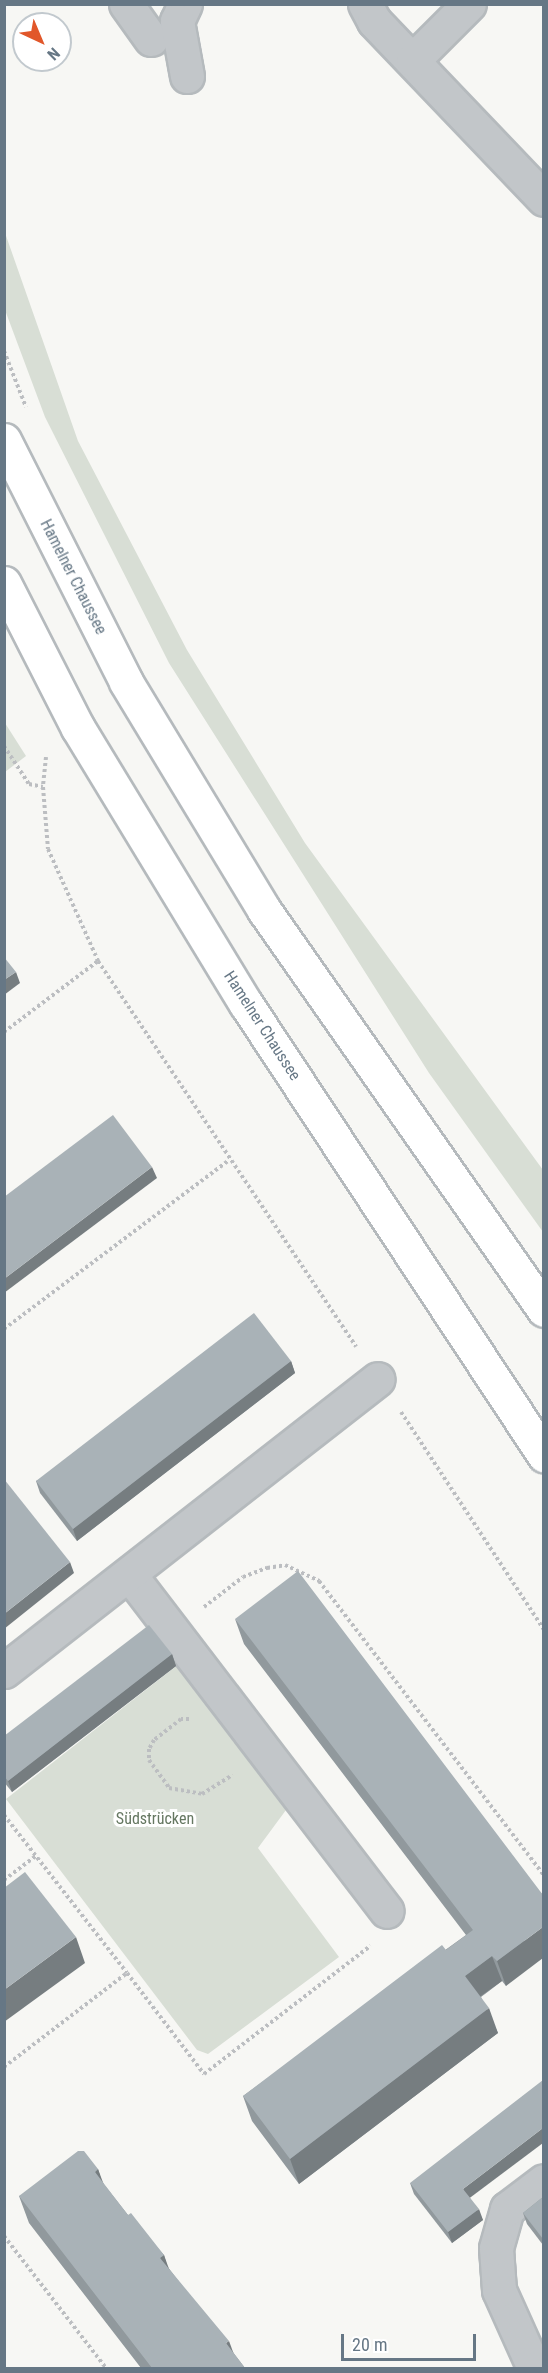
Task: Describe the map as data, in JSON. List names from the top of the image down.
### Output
{
  "streets": {
    "main road": ["Hamelner Chaussee"]
  },
  "parks": ["Südstrücken"],
  "scale_bar": "20 m",
  "north": "bottom right"
}
